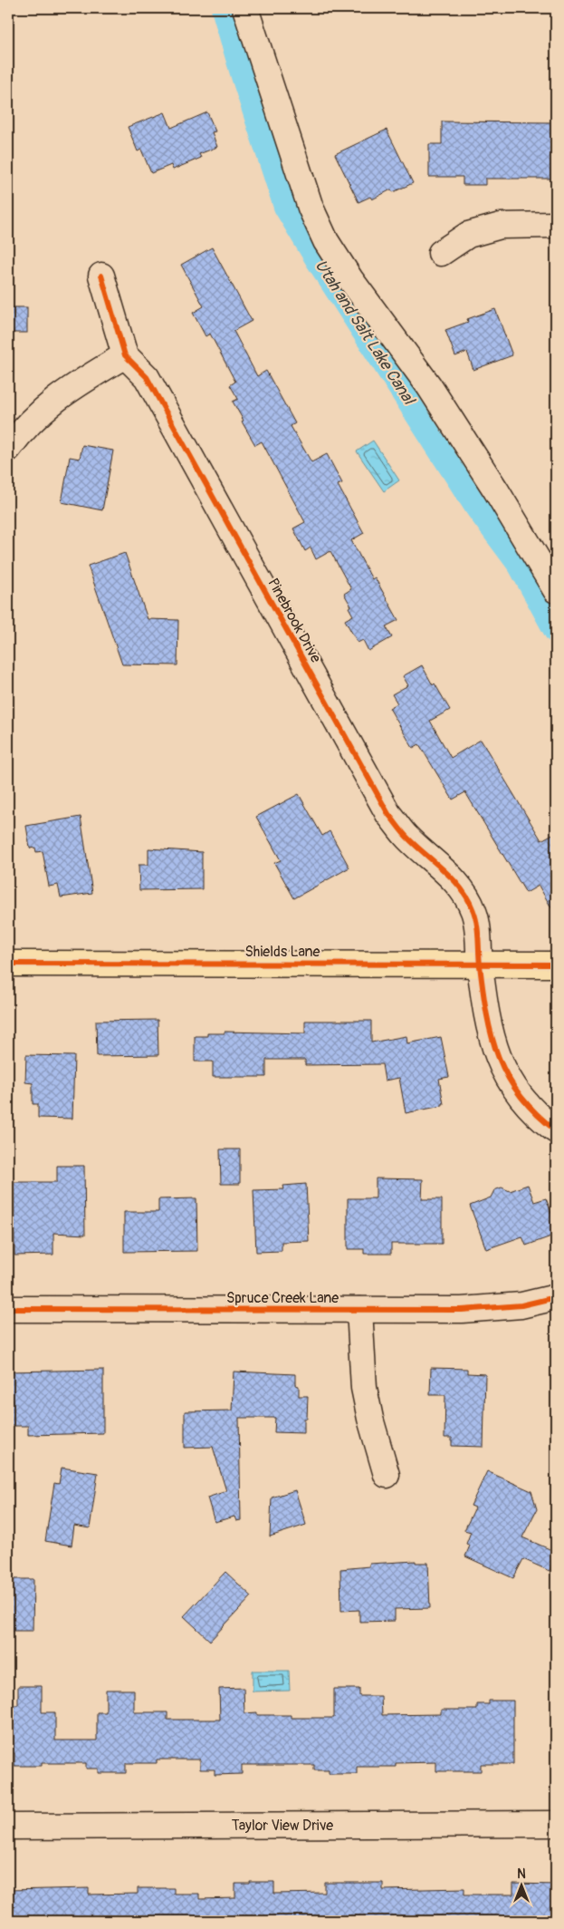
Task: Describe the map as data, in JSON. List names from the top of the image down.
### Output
{
  "streets": {
    "main road": ["Shields Lane"],
    "street": ["Pinebrook Drive", "Spruce Creek Lane", "Taylor View Drive"]
  },
  "crossings": [
    ["Pinebrook Drive", "Shields Lane"]
  ],
  "water": ["Utah and Salt Lake Canal"],
  "north": "top"
}
